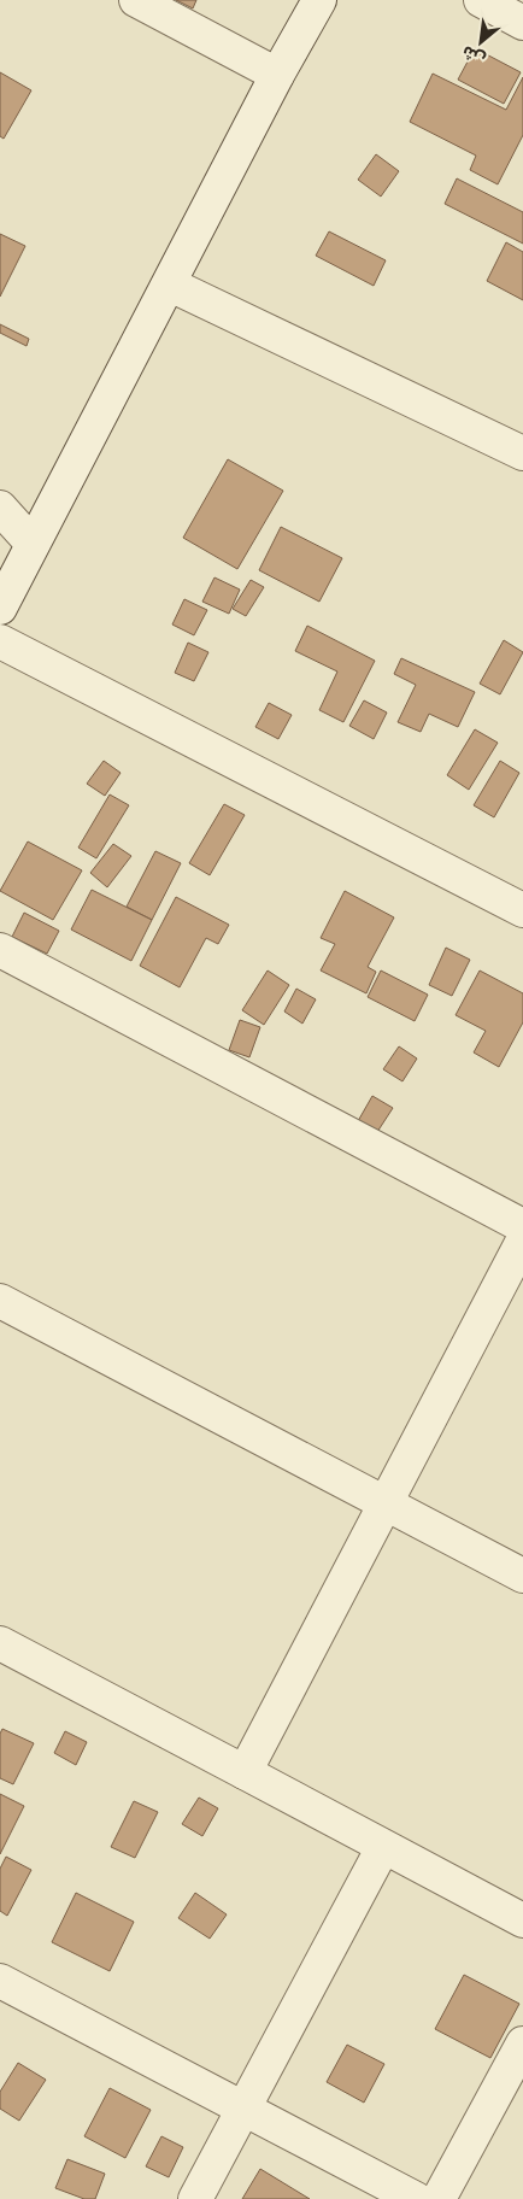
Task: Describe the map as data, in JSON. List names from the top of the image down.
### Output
{
  "north": "bottom left"
}
